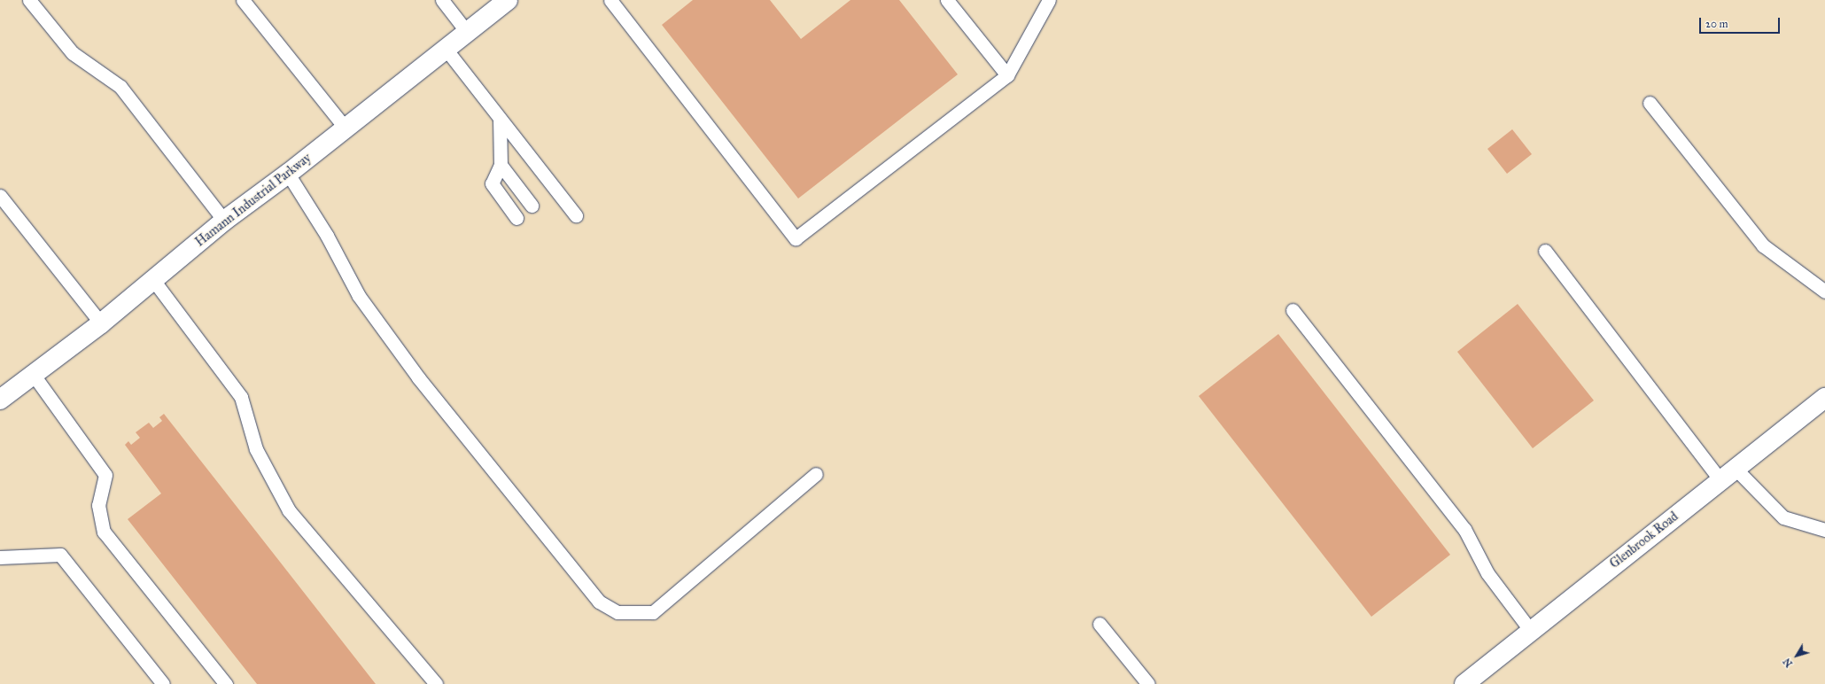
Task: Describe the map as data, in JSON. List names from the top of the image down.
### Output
{
  "streets": {
    "street": ["Hamann Industrial Parkway", "Glenbrook Road"]
  },
  "scale_bar": "20 m",
  "north": "bottom left"
}
